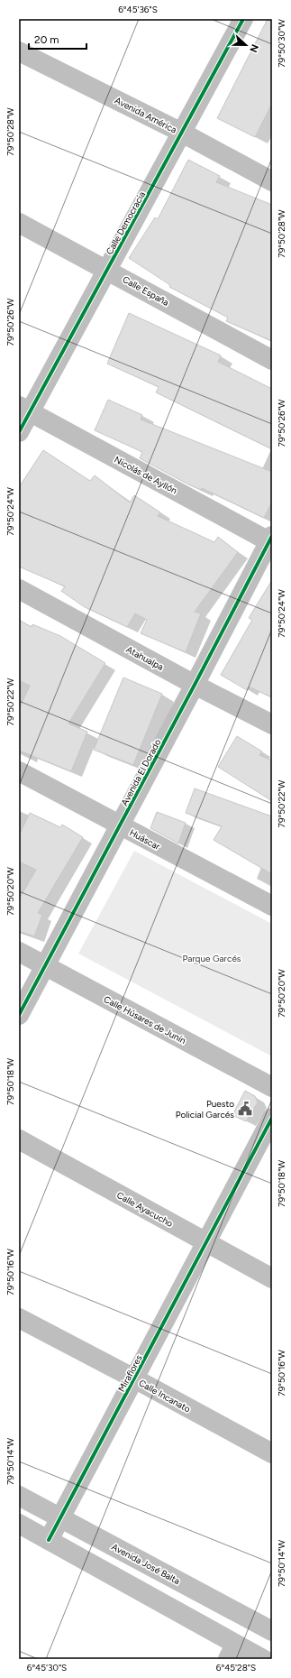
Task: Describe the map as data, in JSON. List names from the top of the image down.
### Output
{
  "streets": {
    "street": [
      "Avenida América",
      "Calle Democracia",
      "Calle España",
      "Nicolás de Ayllón",
      "Atahualpa",
      "Avenida El Dorado",
      "Huáscar",
      "Calle Húsares de Junín",
      "Calle Ayacucho",
      "Miraflores",
      "Calle Incanato",
      "Avenida José Balta"
    ]
  },
  "crossings": [
    ["Avenida América", "Calle Democracia"],
    ["Calle Democracia", "Calle España"],
    ["Calle Democracia", "Nicolás de Ayllón"],
    ["Nicolás de Ayllón", "Avenida El Dorado"],
    ["Atahualpa", "Avenida El Dorado"],
    ["Avenida El Dorado", "Huáscar"],
    ["Avenida El Dorado", "Calle Húsares de Junín"],
    ["Calle Ayacucho", "Miraflores"],
    ["Miraflores", "Calle Incanato"],
    ["Miraflores", "Avenida José Balta"]
  ],
  "parks": ["Parque Garcés"],
  "places": {
    "public building": ["Puesto Policial Garcés"]
  },
  "scale_bar": "20 m",
  "north": "right",
  "coordinates": [
    "6°45'36\"S",
    "79°50'30\"W",
    "79°50'28\"W",
    "79°50'26\"W",
    "79°50'24\"W",
    "79°50'22\"W",
    "79°50'20\"W",
    "79°50'18\"W",
    "79°50'16\"W",
    "79°50'14\"W",
    "6°45'30\"S",
    "6°45'28\"S"
  ]
}
